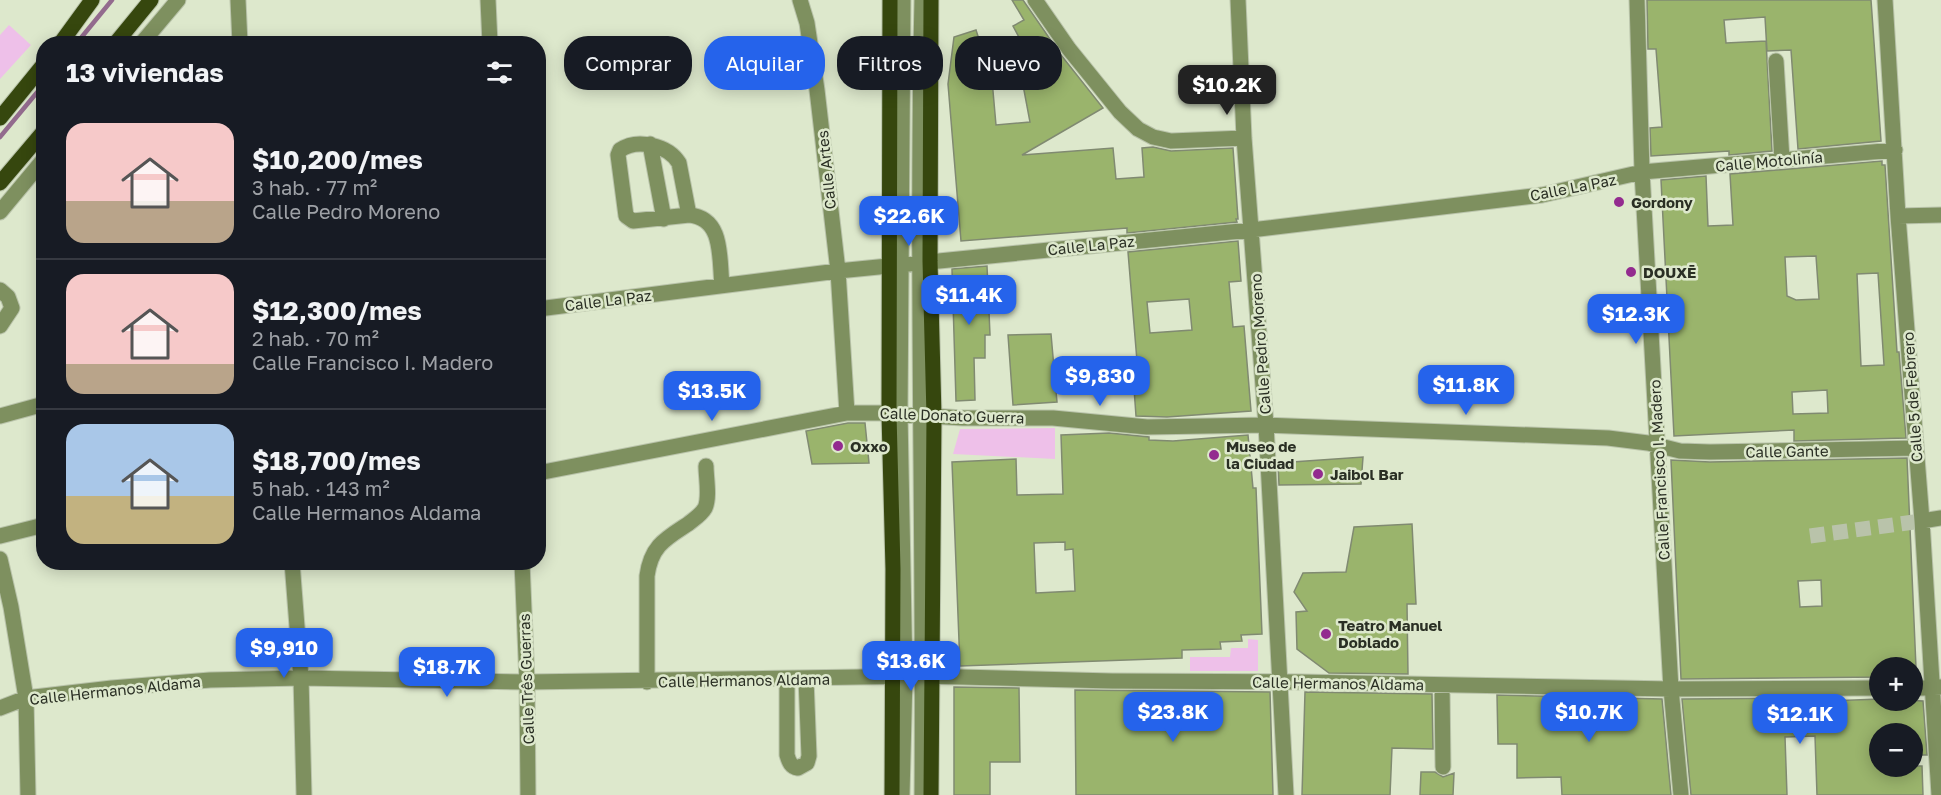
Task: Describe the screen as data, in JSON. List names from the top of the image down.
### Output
{
  "streets": {
    "street": [
      "Calle Motolinía",
      "Calle Artes",
      "Calle La Paz",
      "Calle Pedro Moreno",
      "Calle 5 de Febrero",
      "Calle Donato Guerra",
      "Calle Gante",
      "Calle Francisco I. Madero",
      "Calle Três Guerras",
      "Calle Hermanos Aldama"
    ]
  },
  "crossings": [
    ["Calle Motolinía", "Calle La Paz"],
    ["Calle Motolinía", "Calle 5 de Febrero"],
    ["Calle Motolinía", "Calle Francisco I. Madero"],
    ["Calle Artes", "Calle La Paz"],
    ["Calle Artes", "Calle Donato Guerra"],
    ["Calle La Paz", "Calle Pedro Moreno"],
    ["Calle La Paz", "Calle Francisco I. Madero"],
    ["Calle Pedro Moreno", "Calle Donato Guerra"],
    ["Calle Pedro Moreno", "Calle Hermanos Aldama"],
    ["Calle 5 de Febrero", "Calle Gante"],
    ["Calle Donato Guerra", "Calle Gante"],
    ["Calle Donato Guerra", "Calle Francisco I. Madero"],
    ["Calle Gante", "Calle Francisco I. Madero"],
    ["Calle Francisco I. Madero", "Calle Hermanos Aldama"],
    ["Calle Três Guerras", "Calle Hermanos Aldama"]
  ],
  "places": [
    "Gordony",
    "DOUXĒ",
    "Oxxo",
    "Museo de la Ciudad",
    "Jaibol Bar",
    "Teatro Manuel Doblado"
  ],
  "page": {
    "chip": [
      "Comprar",
      "Alquilar",
      "Filtros",
      "Nuevo"
    ],
    "heading": "13 viviendas",
    "price": [
      "$10.2K",
      "$22.6K",
      "$11.4K",
      "$12.3K",
      "$9,830",
      "$11.8K",
      "$13.5K",
      "$9,910",
      "$13.6K",
      "$18.7K",
      "$23.8K",
      "$10.7K",
      "$12.1K"
    ],
    "list": [
      {
        "name": "$10,200/mes",
        "note": "3 hab. · 77 m² · Calle Pedro Moreno"
      },
      {
        "name": "$12,300/mes",
        "note": "2 hab. · 70 m² · Calle Francisco I. Madero"
      },
      {
        "name": "$18,700/mes",
        "note": "5 hab. · 143 m² · Calle Hermanos Aldama"
      }
    ],
    "map_buttons": ["+", "−"]
  }
}
